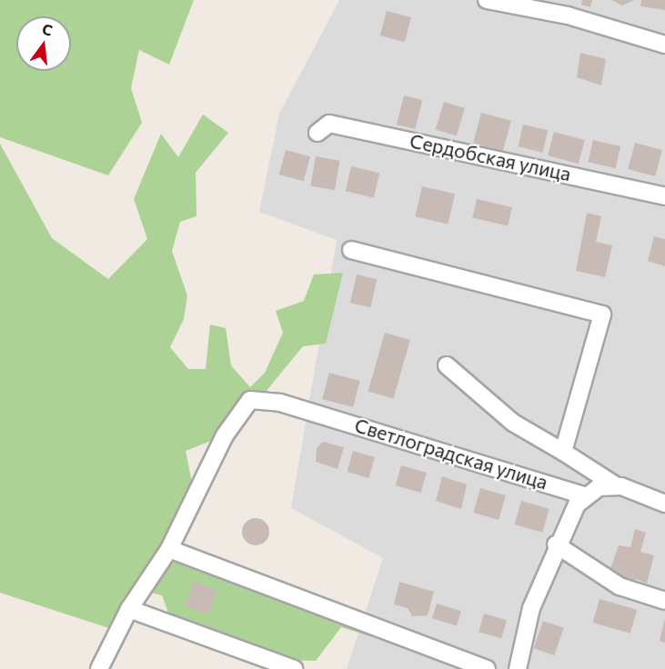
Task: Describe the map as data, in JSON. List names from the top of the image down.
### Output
{
  "streets": {
    "street": ["Сердобская улица", "Светлоградская улица"]
  },
  "north": "top"
}
